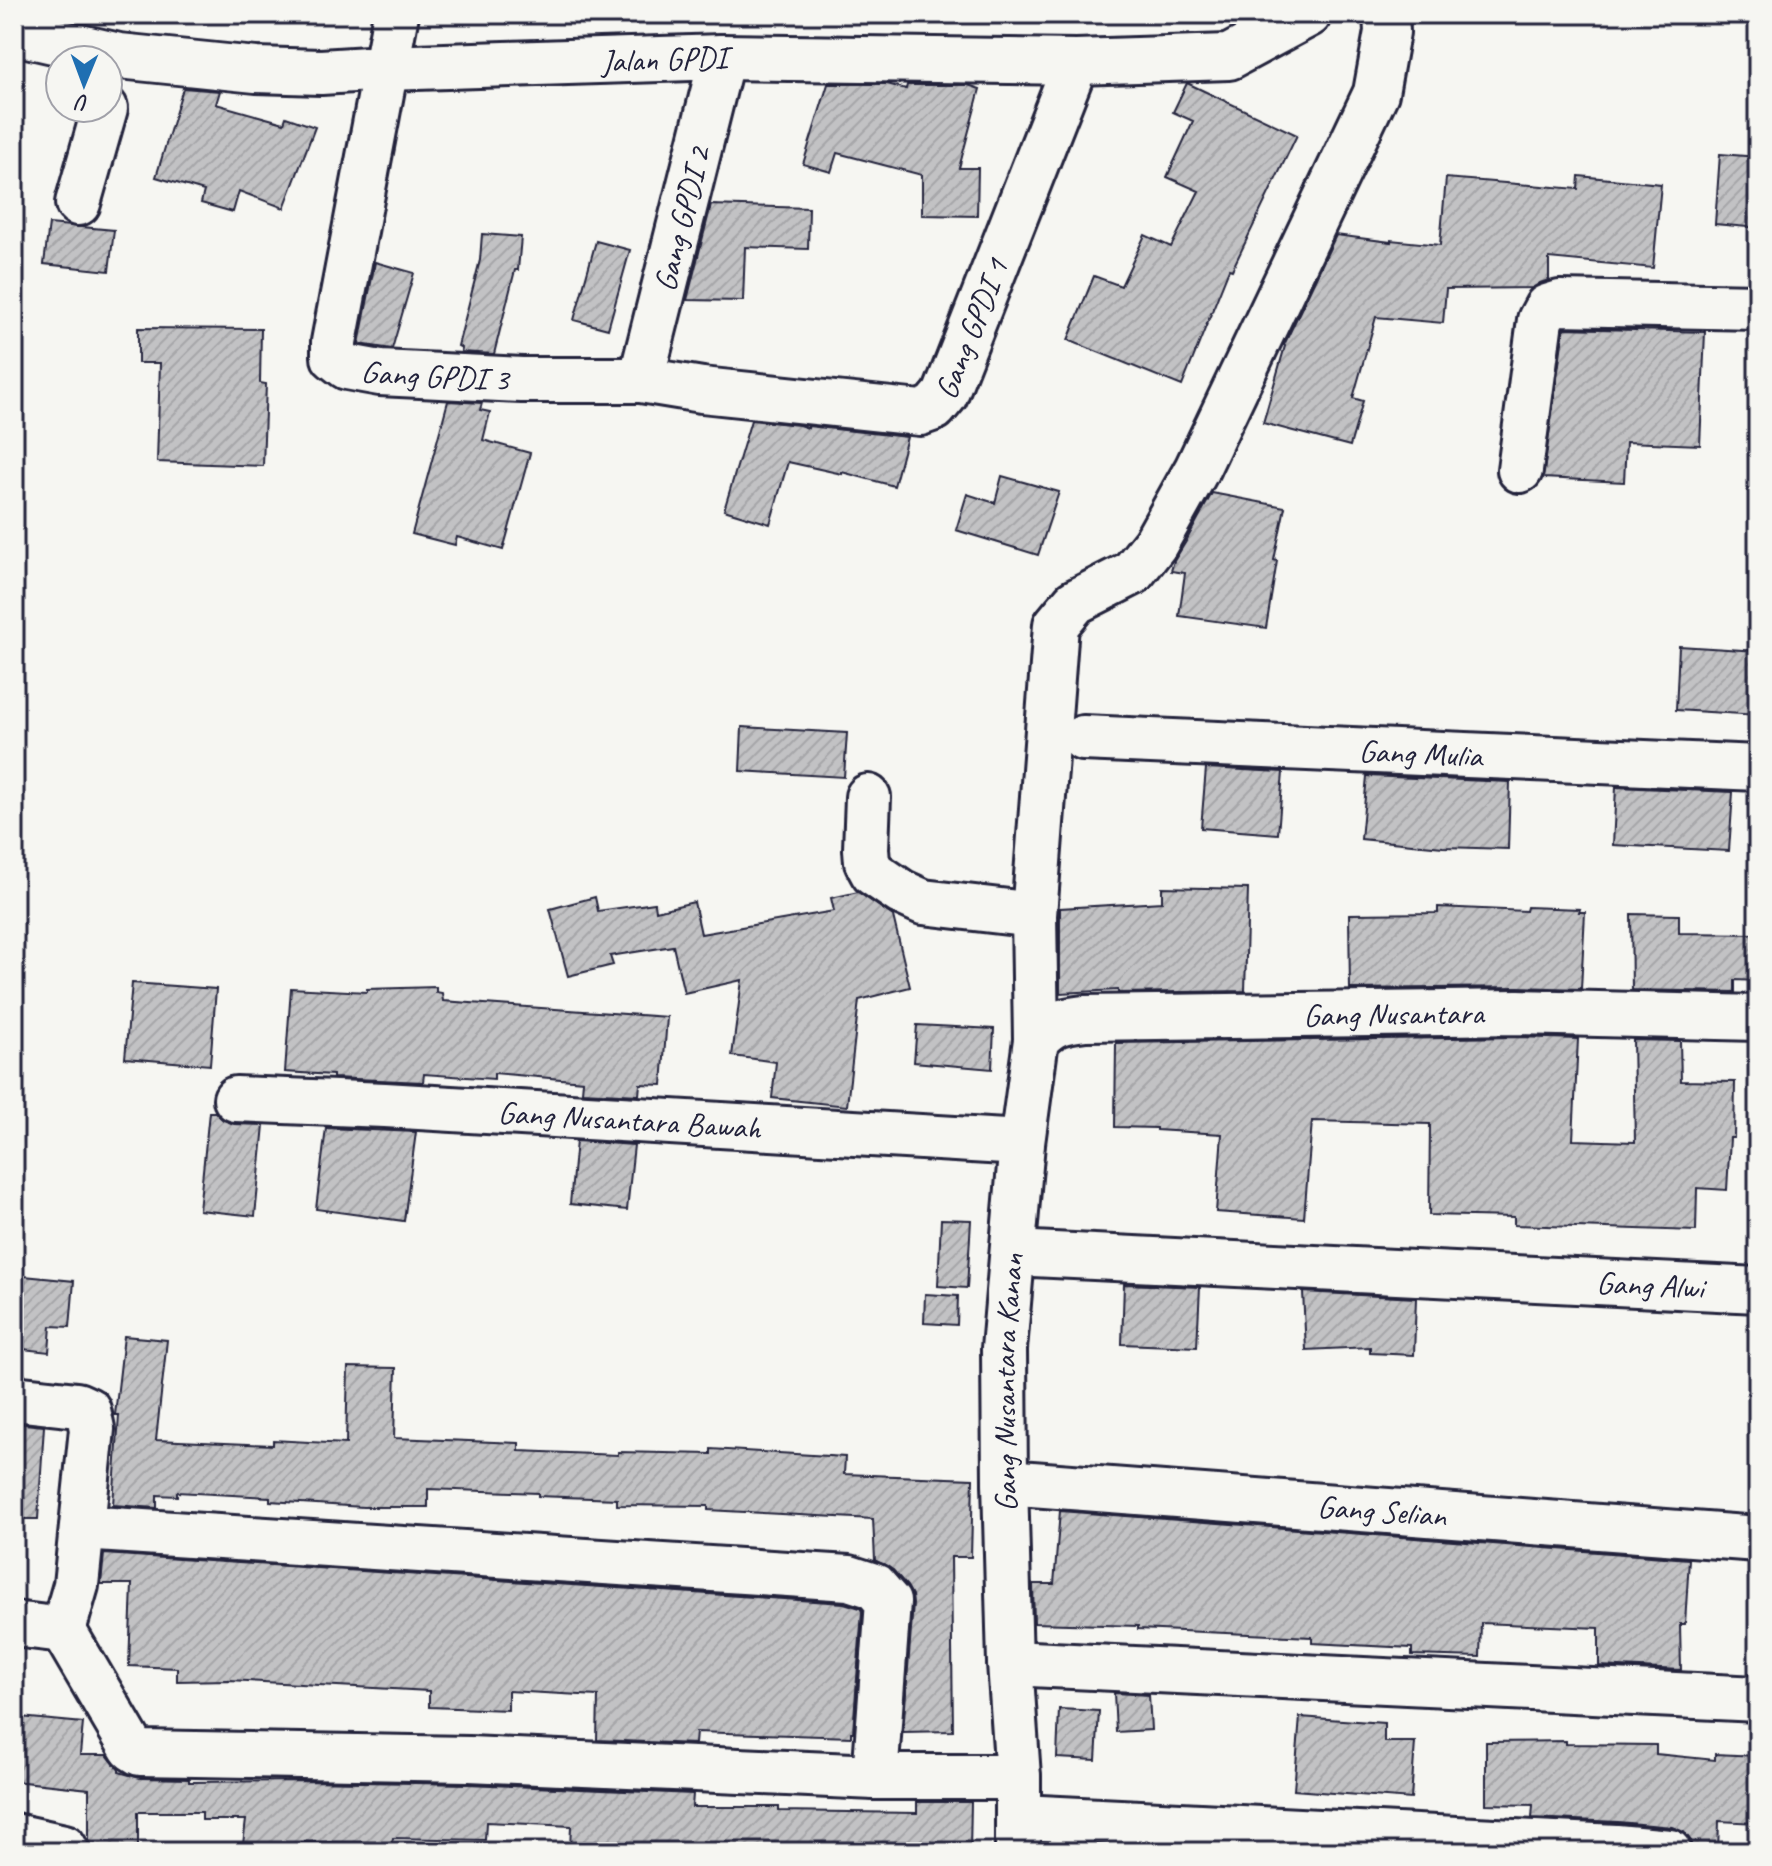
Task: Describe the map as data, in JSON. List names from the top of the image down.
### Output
{
  "streets": {
    "street": [
      "Jalan GPDI",
      "Gang GPDI 2",
      "Gang GPDI 1",
      "Gang GPDI 3",
      "Gang Mulia",
      "Gang Nusantara",
      "Gang Nusantara Bawah",
      "Gang Alwi",
      "Gang Nusantara Kanan",
      "Gang Selian"
    ]
  },
  "crossings": [
    ["Jalan GPDI", "Gang GPDI 2"],
    ["Jalan GPDI", "Gang GPDI 1"],
    ["Jalan GPDI", "Gang GPDI 3"],
    ["Gang GPDI 2", "Gang GPDI 1"],
    ["Gang GPDI 2", "Gang GPDI 3"],
    ["Gang GPDI 1", "Gang GPDI 3"],
    ["Gang Nusantara", "Gang Nusantara Kanan"],
    ["Gang Nusantara Bawah", "Gang Nusantara Kanan"],
    ["Gang Alwi", "Gang Nusantara Kanan"],
    ["Gang Nusantara Kanan", "Gang Selian"]
  ],
  "north": "bottom"
}
